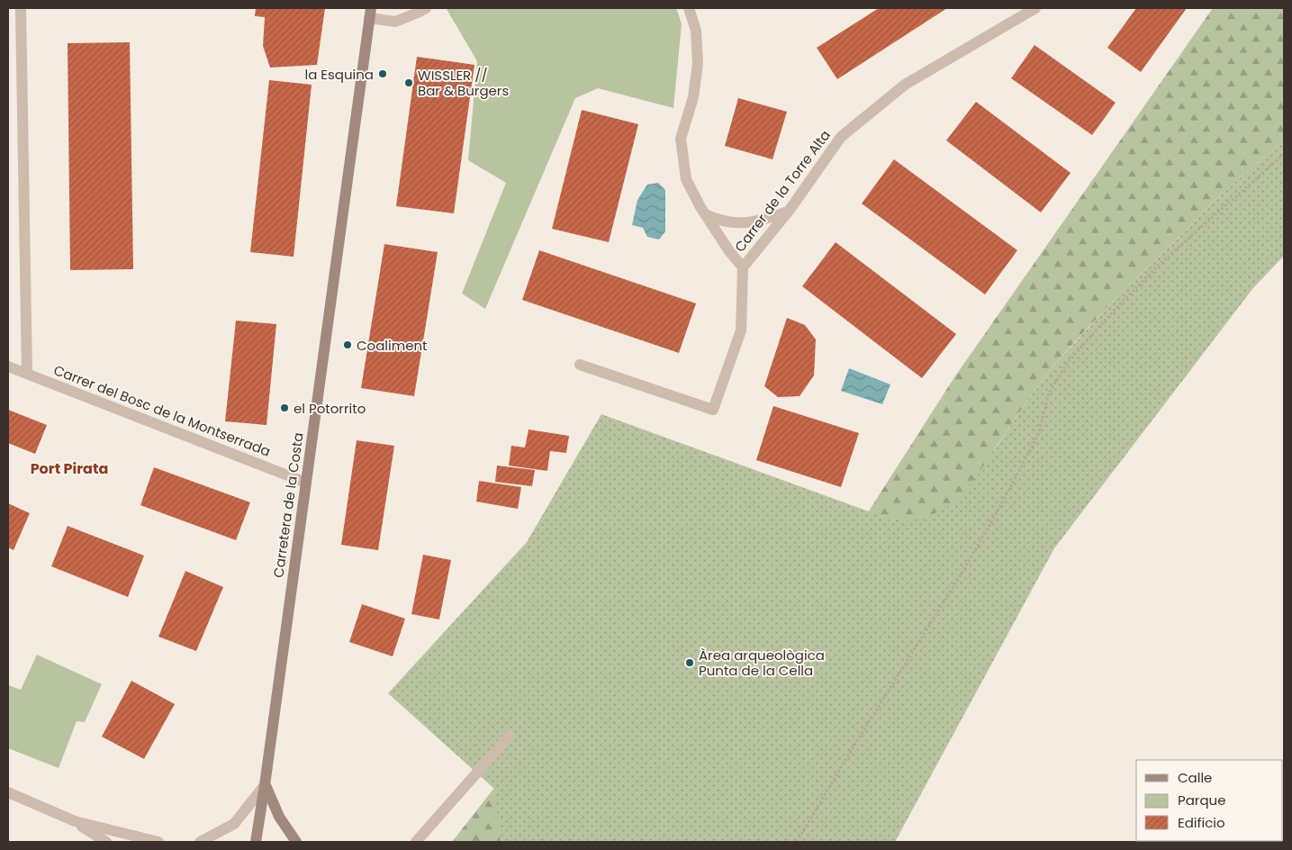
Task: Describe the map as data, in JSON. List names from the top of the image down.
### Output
{
  "streets": {
    "street": ["Carrer de la Torre Alta", "Carrer del Bosc de la Montserrada", "Carretera de la Costa"]
  },
  "crossings": [
    ["Carrer del Bosc de la Montserrada", "Carretera de la Costa"]
  ],
  "districts": ["Port Pirata"],
  "places": [
    "la Esquina",
    "WISSLER // Bar & Burgers",
    "Coaliment",
    "el Potorrito",
    "Àrea arqueològica Punta de la Cella"
  ],
  "legend": ["Calle", "Parque", "Edificio"]
}
